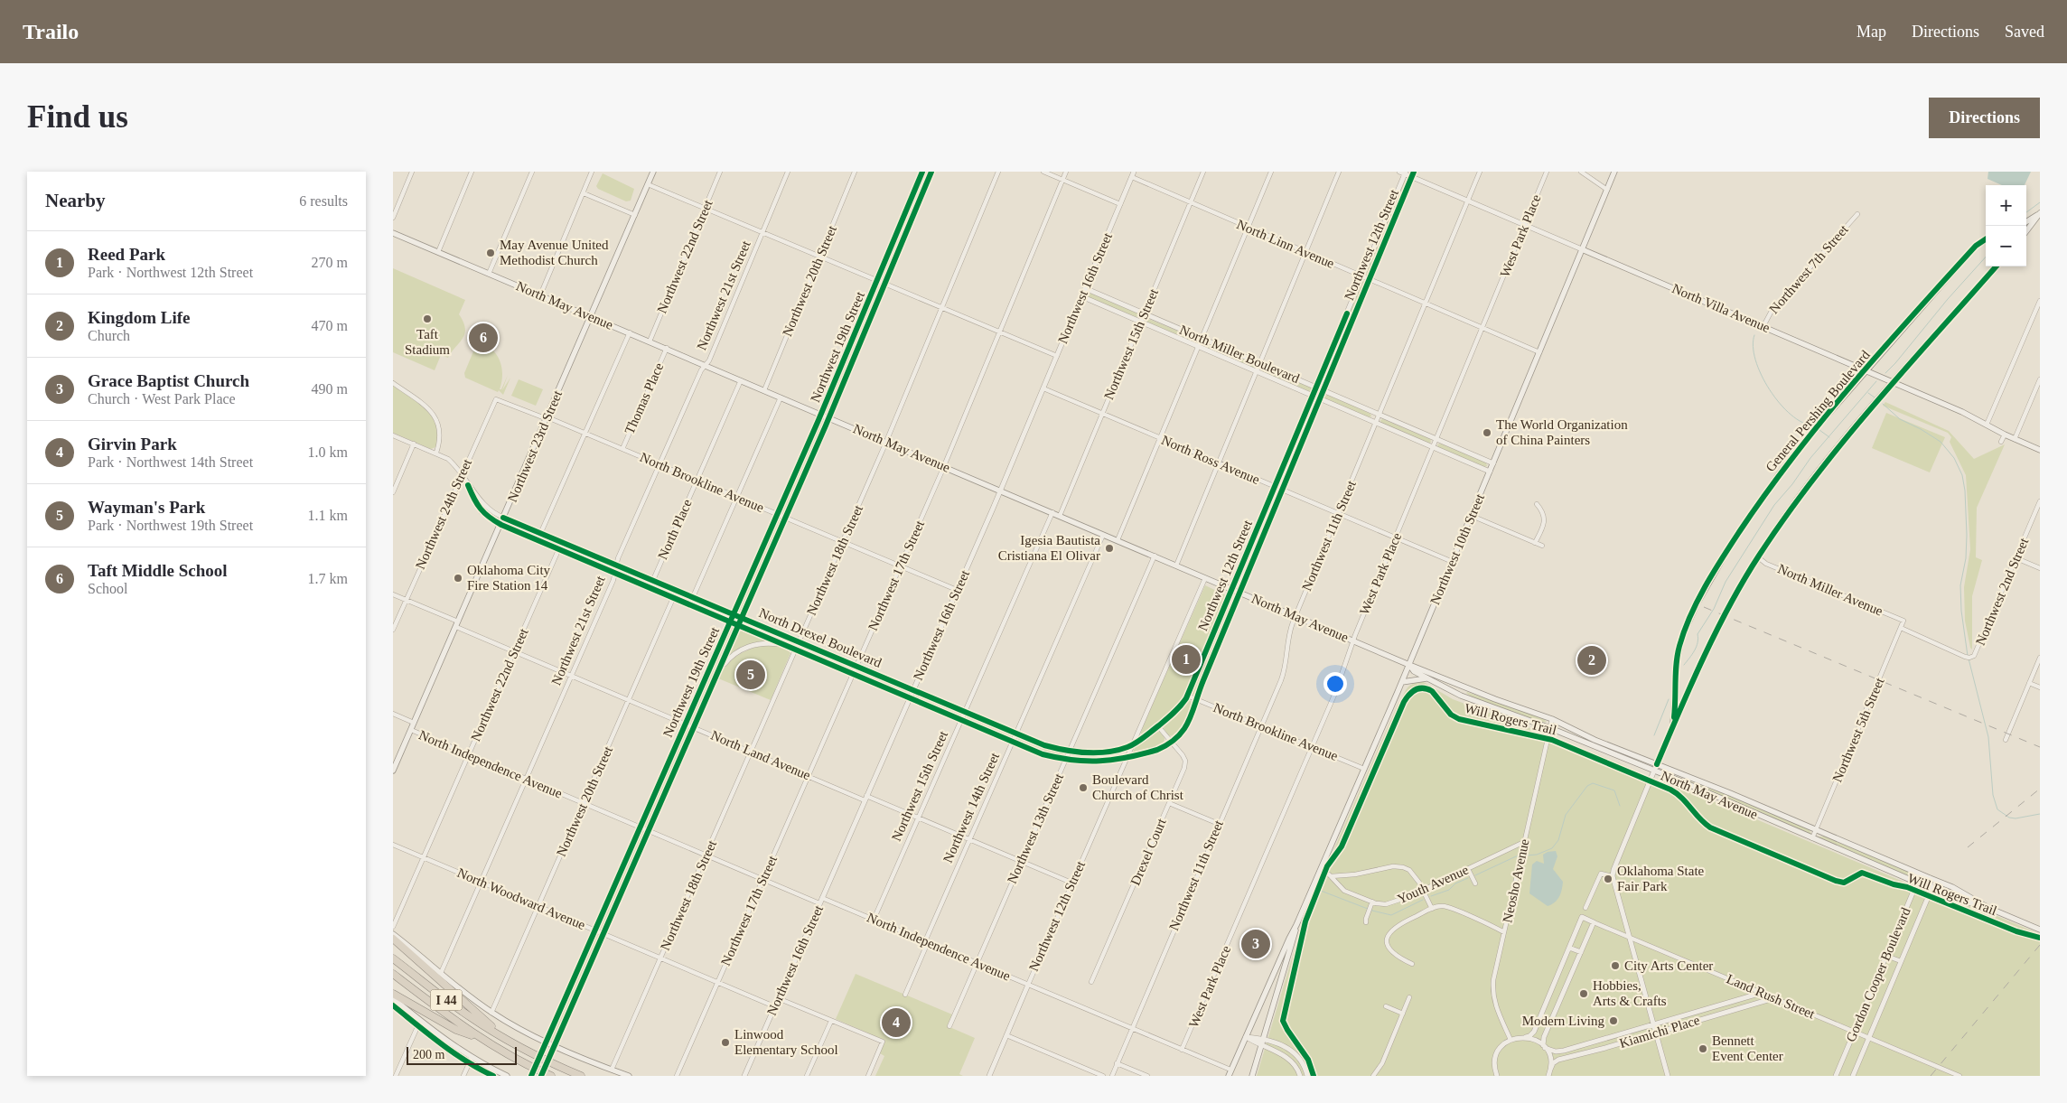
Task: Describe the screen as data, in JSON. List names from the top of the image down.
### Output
{
  "streets": {
    "highway": ["I 44"],
    "main road": [
      "North May Avenue",
      "North Villa Avenue",
      "General Pershing Boulevard",
      "Northwest 23rd Street",
      "Northwest 10th Street"
    ],
    "street": [
      "West Park Place",
      "North Linn Avenue",
      "Northwest 12th Street",
      "Northwest 22nd Street",
      "Northwest 7th Street",
      "Northwest 20th Street",
      "Northwest 16th Street",
      "Northwest 21st Street",
      "Northwest 15th Street",
      "Northwest 19th Street",
      "North Miller Boulevard",
      "Thomas Place",
      "North Ross Avenue",
      "North Brookline Avenue",
      "Northwest 24th Street",
      "North Place",
      "Northwest 11th Street",
      "Northwest 18th Street",
      "Northwest 17th Street",
      "North Miller Avenue",
      "Northwest 2nd Street",
      "North Drexel Boulevard",
      "Northwest 5th Street",
      "North Land Avenue",
      "North Independence Avenue",
      "Northwest 14th Street",
      "Northwest 13th Street",
      "Drexel Court",
      "Neosho Avenue",
      "Youth Avenue",
      "North Woodward Avenue",
      "Gordon Cooper Boulevard",
      "Land Rush Street",
      "Kiamichi Place"
    ],
    "cycle path": ["Will Rogers Trail"]
  },
  "crossings": [
    ["West Park Place", "North Linn Avenue"],
    ["West Park Place", "North May Avenue"],
    ["West Park Place", "North Villa Avenue"],
    ["West Park Place", "North Miller Boulevard"],
    ["West Park Place", "North Ross Avenue"],
    ["West Park Place", "North Brookline Avenue"],
    ["West Park Place", "North Independence Avenue"],
    ["North Linn Avenue", "Northwest 12th Street"],
    ["North Linn Avenue", "Northwest 16th Street"],
    ["North Linn Avenue", "Northwest 15th Street"],
    ["North Linn Avenue", "Northwest 11th Street"],
    ["North Linn Avenue", "Northwest 10th Street"],
    ["Northwest 12th Street", "North May Avenue"],
    ["Northwest 12th Street", "North Villa Avenue"],
    ["Northwest 12th Street", "North Miller Boulevard"],
    ["Northwest 12th Street", "North Ross Avenue"],
    ["Northwest 12th Street", "North Brookline Avenue"],
    ["Northwest 12th Street", "North Drexel Boulevard"],
    ["Northwest 12th Street", "North Land Avenue"],
    ["Northwest 12th Street", "North Independence Avenue"],
    ["Northwest 12th Street", "Drexel Court"],
    ["Northwest 22nd Street", "North May Avenue"],
    ["Northwest 22nd Street", "North Drexel Boulevard"],
    ["Northwest 22nd Street", "North Land Avenue"],
    ["Northwest 22nd Street", "North Independence Avenue"],
    ["Northwest 22nd Street", "North Woodward Avenue"],
    ["Northwest 7th Street", "North Villa Avenue"],
    ["Northwest 20th Street", "North May Avenue"],
    ["Northwest 20th Street", "North Drexel Boulevard"],
    ["Northwest 20th Street", "North Land Avenue"],
    ["Northwest 20th Street", "North Independence Avenue"],
    ["Northwest 20th Street", "North Woodward Avenue"],
    ["Northwest 16th Street", "North May Avenue"],
    ["Northwest 16th Street", "North Miller Boulevard"],
    ["Northwest 16th Street", "North Ross Avenue"],
    ["Northwest 16th Street", "North Brookline Avenue"],
    ["Northwest 16th Street", "North Drexel Boulevard"],
    ["Northwest 16th Street", "North Land Avenue"],
    ["Northwest 16th Street", "North Independence Avenue"],
    ["Northwest 16th Street", "North Woodward Avenue"],
    ["Northwest 21st Street", "North May Avenue"],
    ["Northwest 21st Street", "North Brookline Avenue"],
    ["Northwest 21st Street", "North Drexel Boulevard"],
    ["Northwest 21st Street", "North Land Avenue"],
    ["Northwest 21st Street", "North Independence Avenue"],
    ["Northwest 21st Street", "North Woodward Avenue"],
    ["North May Avenue", "Northwest 15th Street"],
    ["North May Avenue", "Northwest 19th Street"],
    ["North May Avenue", "Thomas Place"],
    ["North May Avenue", "General Pershing Boulevard"],
    ["North May Avenue", "Northwest 23rd Street"],
    ["North May Avenue", "North Place"],
    ["North May Avenue", "Northwest 11th Street"],
    ["North May Avenue", "Northwest 10th Street"],
    ["North May Avenue", "Northwest 18th Street"],
    ["North May Avenue", "Northwest 17th Street"],
    ["North May Avenue", "Northwest 5th Street"],
    ["North May Avenue", "Northwest 14th Street"],
    ["North May Avenue", "Northwest 13th Street"],
    ["North May Avenue", "Neosho Avenue"],
    ["North May Avenue", "Gordon Cooper Boulevard"],
    ["North Villa Avenue", "General Pershing Boulevard"],
    ["North Villa Avenue", "Northwest 11th Street"],
    ["North Villa Avenue", "Northwest 10th Street"],
    ["Northwest 15th Street", "North Miller Boulevard"],
    ["Northwest 15th Street", "North Ross Avenue"],
    ["Northwest 15th Street", "North Drexel Boulevard"],
    ["Northwest 15th Street", "North Land Avenue"],
    ["Northwest 15th Street", "North Independence Avenue"],
    ["Northwest 19th Street", "North Brookline Avenue"],
    ["Northwest 19th Street", "North Drexel Boulevard"],
    ["Northwest 19th Street", "North Land Avenue"],
    ["Northwest 19th Street", "North Independence Avenue"],
    ["Northwest 19th Street", "North Woodward Avenue"],
    ["North Miller Boulevard", "Northwest 11th Street"],
    ["North Miller Boulevard", "Northwest 10th Street"],
    ["Thomas Place", "North Brookline Avenue"],
    ["General Pershing Boulevard", "North Miller Avenue"],
    ["Northwest 23rd Street", "North Brookline Avenue"],
    ["Northwest 23rd Street", "North Drexel Boulevard"],
    ["Northwest 23rd Street", "North Land Avenue"],
    ["Northwest 23rd Street", "North Independence Avenue"],
    ["North Ross Avenue", "Northwest 11th Street"],
    ["North Ross Avenue", "Northwest 10th Street"],
    ["North Brookline Avenue", "Northwest 24th Street"],
    ["North Brookline Avenue", "North Place"],
    ["North Brookline Avenue", "Northwest 11th Street"],
    ["North Brookline Avenue", "Northwest 10th Street"],
    ["North Brookline Avenue", "Northwest 18th Street"],
    ["North Brookline Avenue", "Northwest 17th Street"],
    ["Northwest 24th Street", "North Drexel Boulevard"],
    ["Northwest 24th Street", "North Land Avenue"],
    ["North Place", "North Drexel Boulevard"],
    ["Northwest 11th Street", "North Independence Avenue"],
    ["Northwest 10th Street", "North Independence Avenue"],
    ["Northwest 10th Street", "Youth Avenue"],
    ["Northwest 18th Street", "North Drexel Boulevard"],
    ["Northwest 18th Street", "North Land Avenue"],
    ["Northwest 18th Street", "North Independence Avenue"],
    ["Northwest 18th Street", "North Woodward Avenue"],
    ["Northwest 17th Street", "North Drexel Boulevard"],
    ["Northwest 17th Street", "North Land Avenue"],
    ["Northwest 17th Street", "North Independence Avenue"],
    ["Northwest 17th Street", "North Woodward Avenue"],
    ["North Miller Avenue", "Northwest 5th Street"],
    ["Northwest 2nd Street", "Northwest 5th Street"],
    ["North Drexel Boulevard", "Northwest 14th Street"],
    ["North Drexel Boulevard", "Northwest 13th Street"],
    ["North Land Avenue", "Northwest 14th Street"],
    ["North Land Avenue", "Northwest 13th Street"],
    ["North Independence Avenue", "Northwest 14th Street"],
    ["North Independence Avenue", "Northwest 13th Street"],
    ["Neosho Avenue", "Youth Avenue"],
    ["Gordon Cooper Boulevard", "Land Rush Street"],
    ["Land Rush Street", "Kiamichi Place"]
  ],
  "places": [
    "May Avenue United Methodist Church",
    "Taft Stadium",
    "The World Organization of China Painters",
    "Igesia Bautista Cristiana El Olivar",
    "Oklahoma City Fire Station 14",
    "Boulevard Church of Christ",
    "Oklahoma State Fair Park",
    "City Arts Center",
    "Hobbies, Arts & Crafts",
    "Modern Living",
    "Linwood Elementary School",
    "Bennett Event Center"
  ],
  "scale_bar": "200 m",
  "page": {
    "header": "Trailo",
    "nav": ["Map", "Directions", "Saved"],
    "buttons": "Directions",
    "title": "Find us",
    "heading": ["Nearby", "6 results"],
    "map_buttons": ["+", "−"],
    "list": [
      {
        "mark": "1",
        "name": "Reed Park",
        "note": "Park · Northwest 12th Street",
        "value": "270 m"
      },
      {
        "mark": "2",
        "name": "Kingdom Life",
        "note": "Church",
        "value": "470 m"
      },
      {
        "mark": "3",
        "name": "Grace Baptist Church",
        "note": "Church · West Park Place",
        "value": "490 m"
      },
      {
        "mark": "4",
        "name": "Girvin Park",
        "note": "Park · Northwest 14th Street",
        "value": "1.0 km"
      },
      {
        "mark": "5",
        "name": "Wayman's Park",
        "note": "Park · Northwest 19th Street",
        "value": "1.1 km"
      },
      {
        "mark": "6",
        "name": "Taft Middle School",
        "note": "School",
        "value": "1.7 km"
      }
    ],
    "pins": [
      "6",
      "1",
      "2",
      "5",
      "3",
      "4"
    ],
    "scale": "200 m"
  }
}
